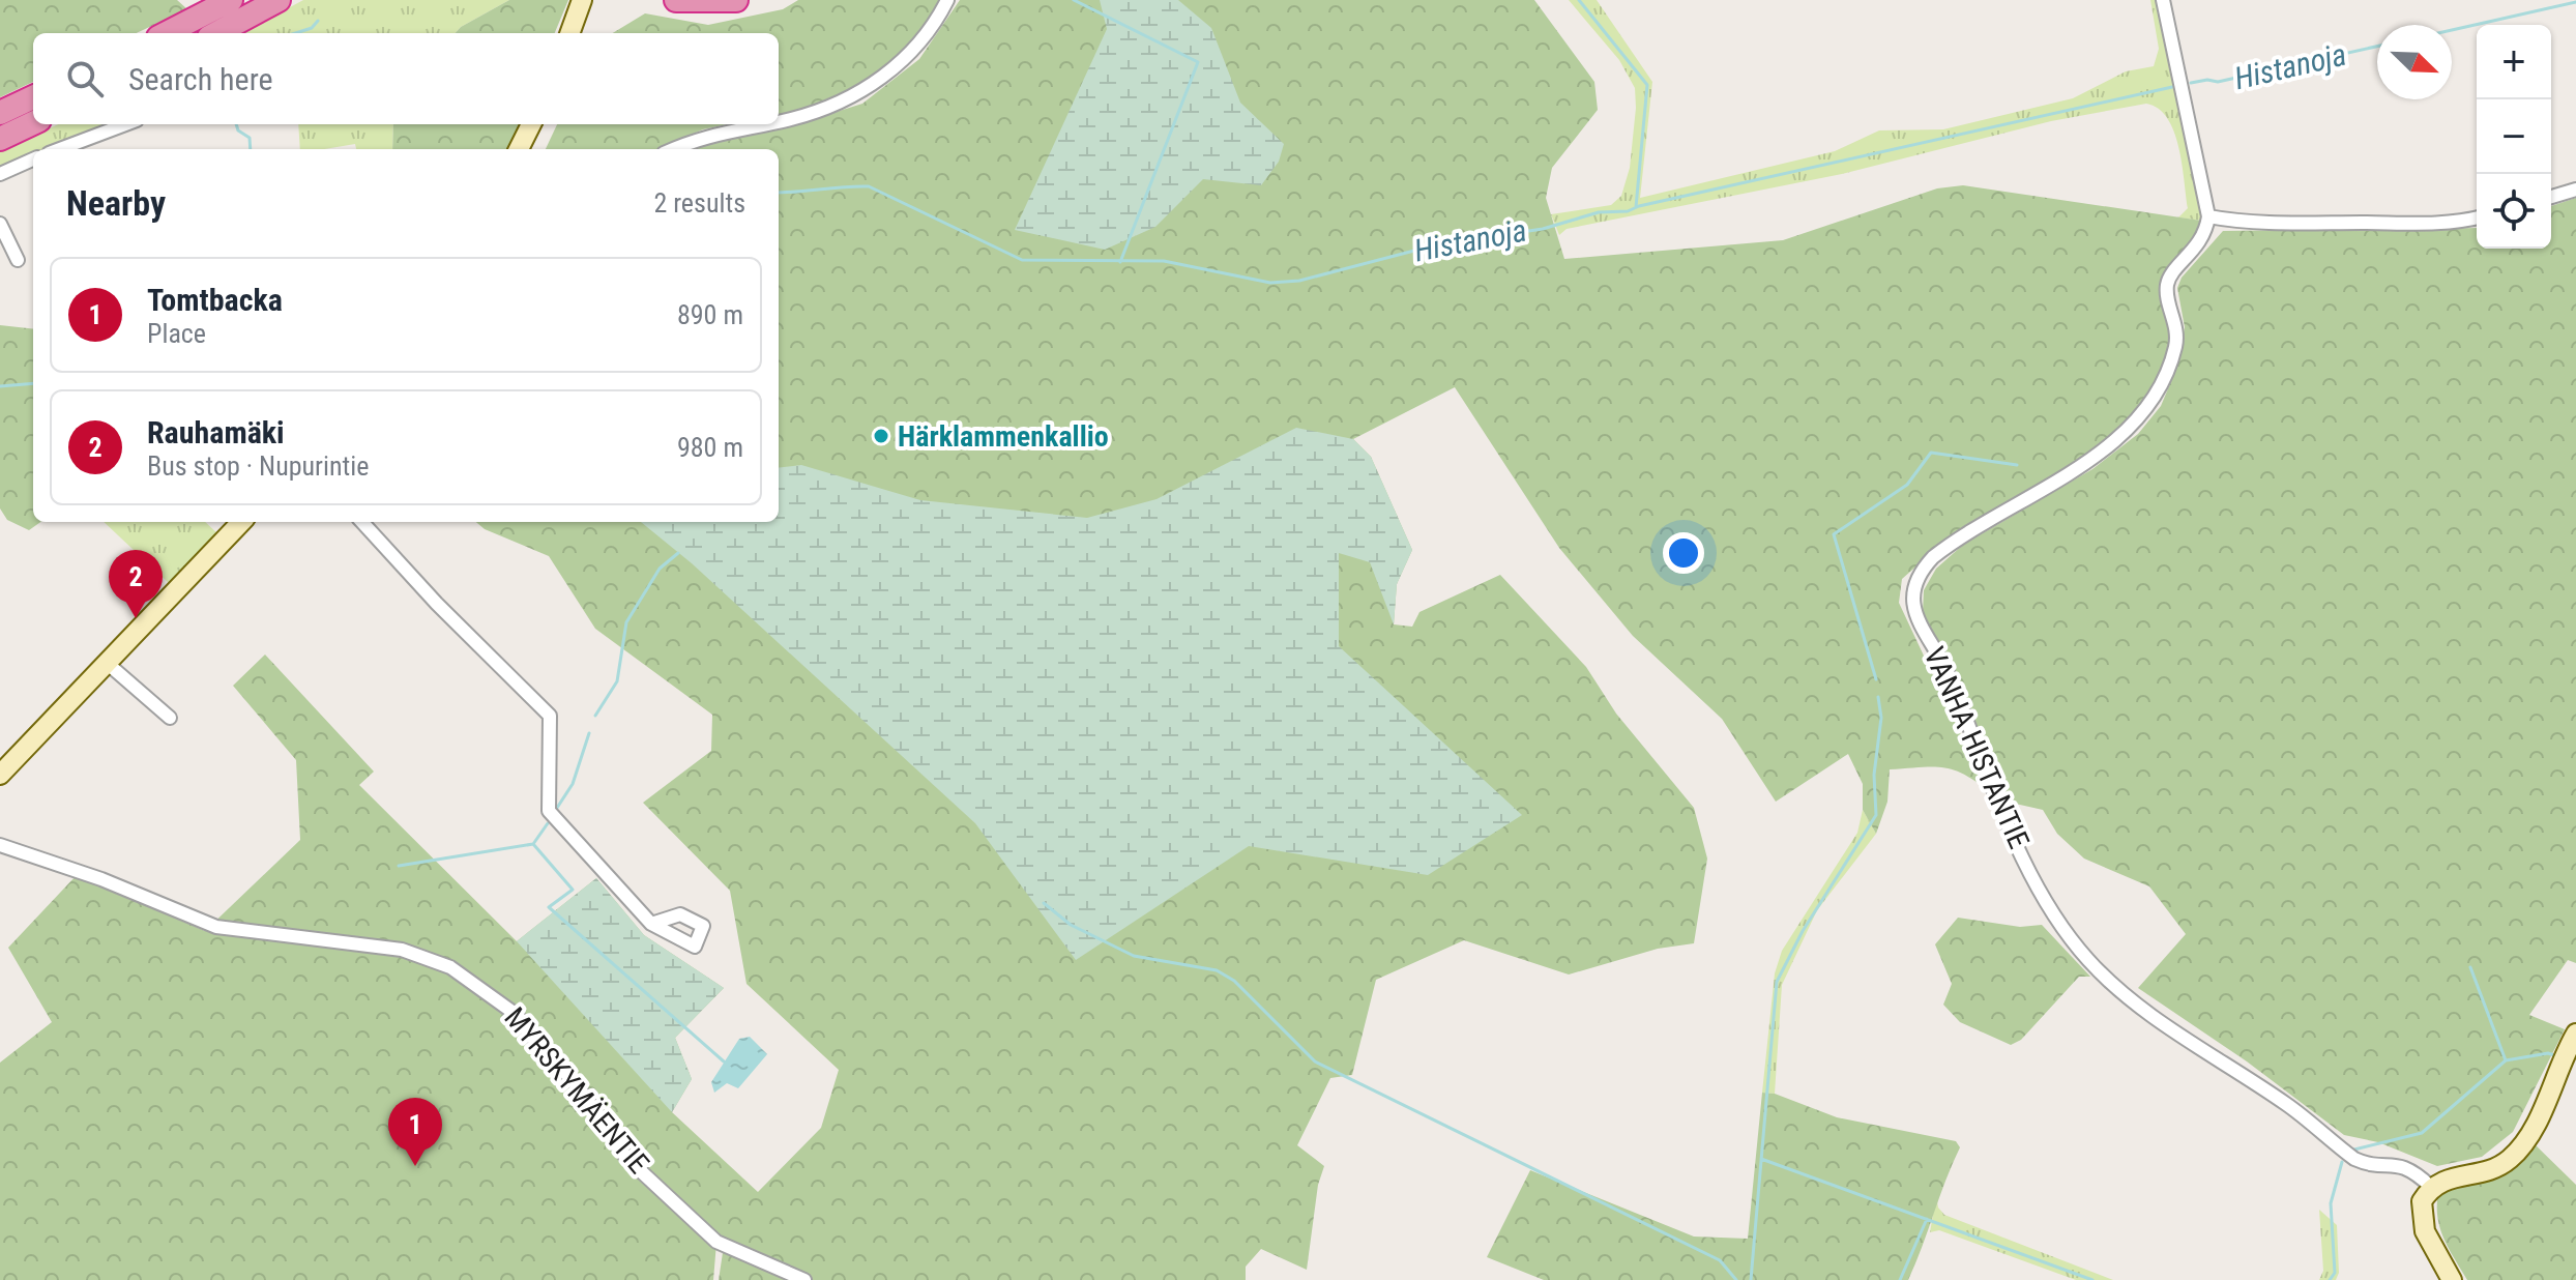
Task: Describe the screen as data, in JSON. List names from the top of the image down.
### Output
{
  "streets": {
    "street": ["VANHA HISTANTIE", "MYRSKYMÄENTIE"]
  },
  "water": ["Histanoja"],
  "places": ["Härklammenkallio"],
  "north": "bottom right",
  "page": {
    "map_buttons": ["+", "−"],
    "search": "Search here",
    "heading": ["Nearby", "2 results"],
    "list": [
      {
        "mark": "1",
        "name": "Tomtbacka",
        "note": "Place",
        "value": "890 m"
      },
      {
        "mark": "2",
        "name": "Rauhamäki",
        "note": "Bus stop · Nupurintie",
        "value": "980 m"
      }
    ],
    "pins": ["2", "1"]
  }
}
